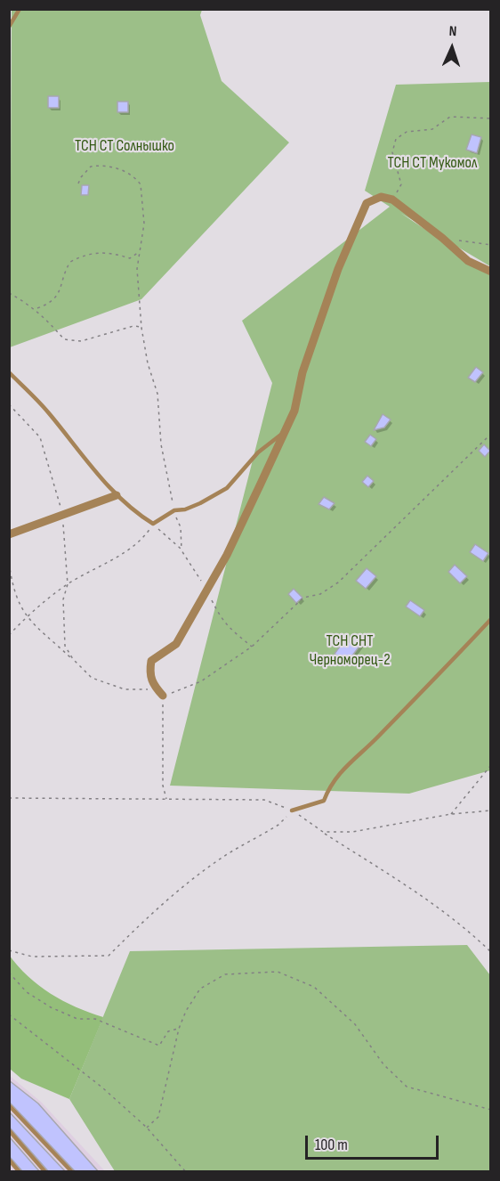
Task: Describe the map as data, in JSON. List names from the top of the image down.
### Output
{
  "parks": ["ТСН СТ Солнышко", "ТСН СТ Мукомол", "ТСН СНТ Черноморец-2"],
  "scale_bar": "100 m",
  "north": "top"
}
